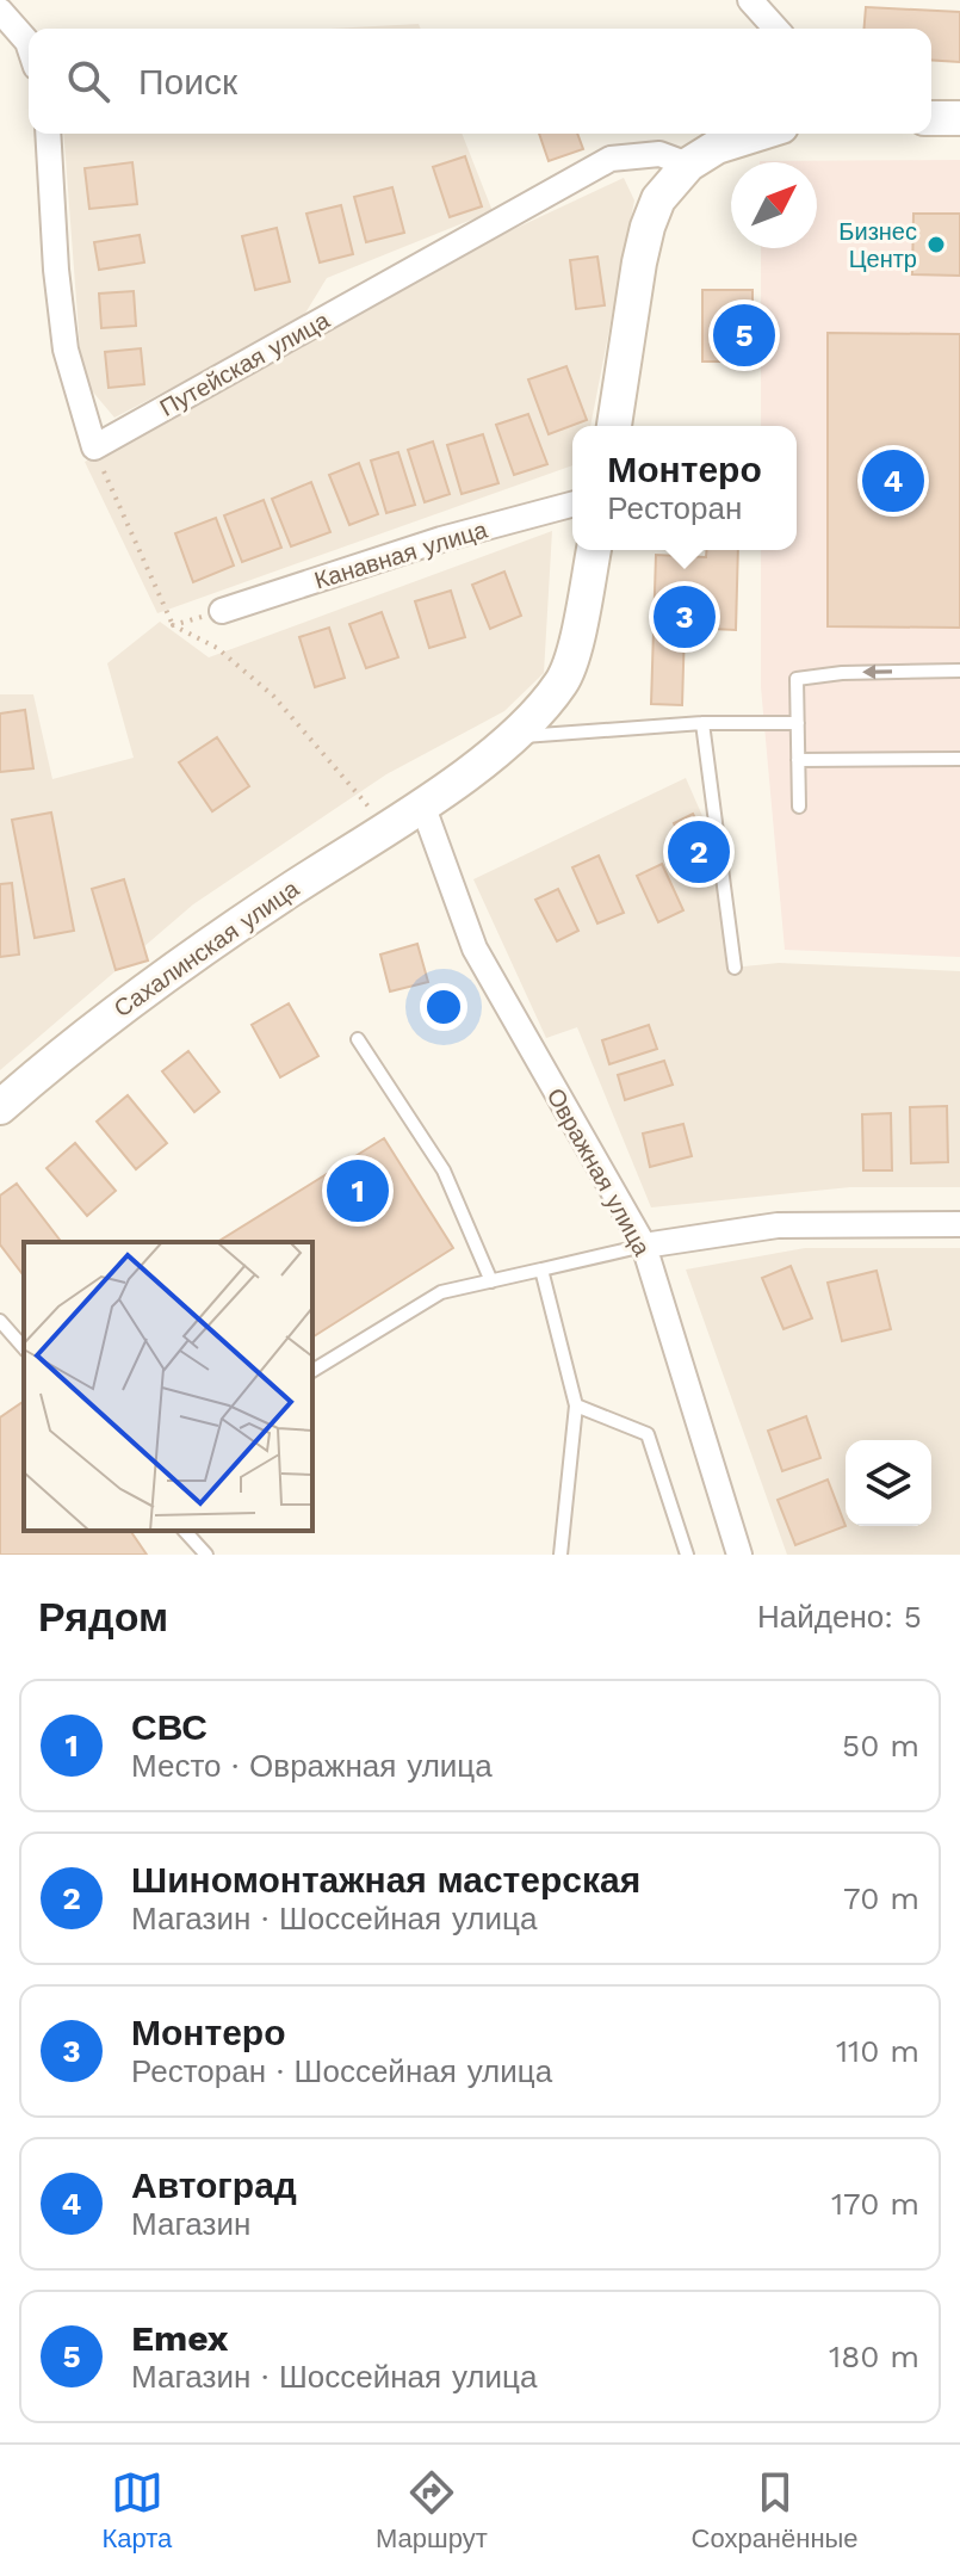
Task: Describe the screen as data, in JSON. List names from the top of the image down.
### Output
{
  "streets": {
    "street": [
      "Путейская улица",
      "Канавная улица",
      "Сахалинская улица",
      "Овражная улица"
    ]
  },
  "crossings": [
    ["Сахалинская улица", "Овражная улица"]
  ],
  "places": ["Бизнес Центр"],
  "north": "top right",
  "page": {
    "search": "Поиск",
    "pins": [
      "5",
      "4",
      "3",
      "2",
      "1"
    ],
    "popup": ["Монтеро", "Ресторан"],
    "heading": ["Рядом", "Найдено: 5"],
    "list": [
      {
        "mark": "1",
        "name": "СВС",
        "note": "Место · Овражная улица",
        "value": "50 m"
      },
      {
        "mark": "2",
        "name": "Шиномонтажная мастерская",
        "note": "Магазин · Шоссейная улица",
        "value": "70 m"
      },
      {
        "mark": "3",
        "name": "Монтеро",
        "note": "Ресторан · Шоссейная улица",
        "value": "110 m"
      },
      {
        "mark": "4",
        "name": "Автоград",
        "note": "Магазин",
        "value": "170 m"
      },
      {
        "mark": "5",
        "name": "Emex",
        "note": "Магазин · Шоссейная улица",
        "value": "180 m"
      }
    ],
    "nav": ["Карта", "Маршрут", "Сохранённые"]
  }
}
